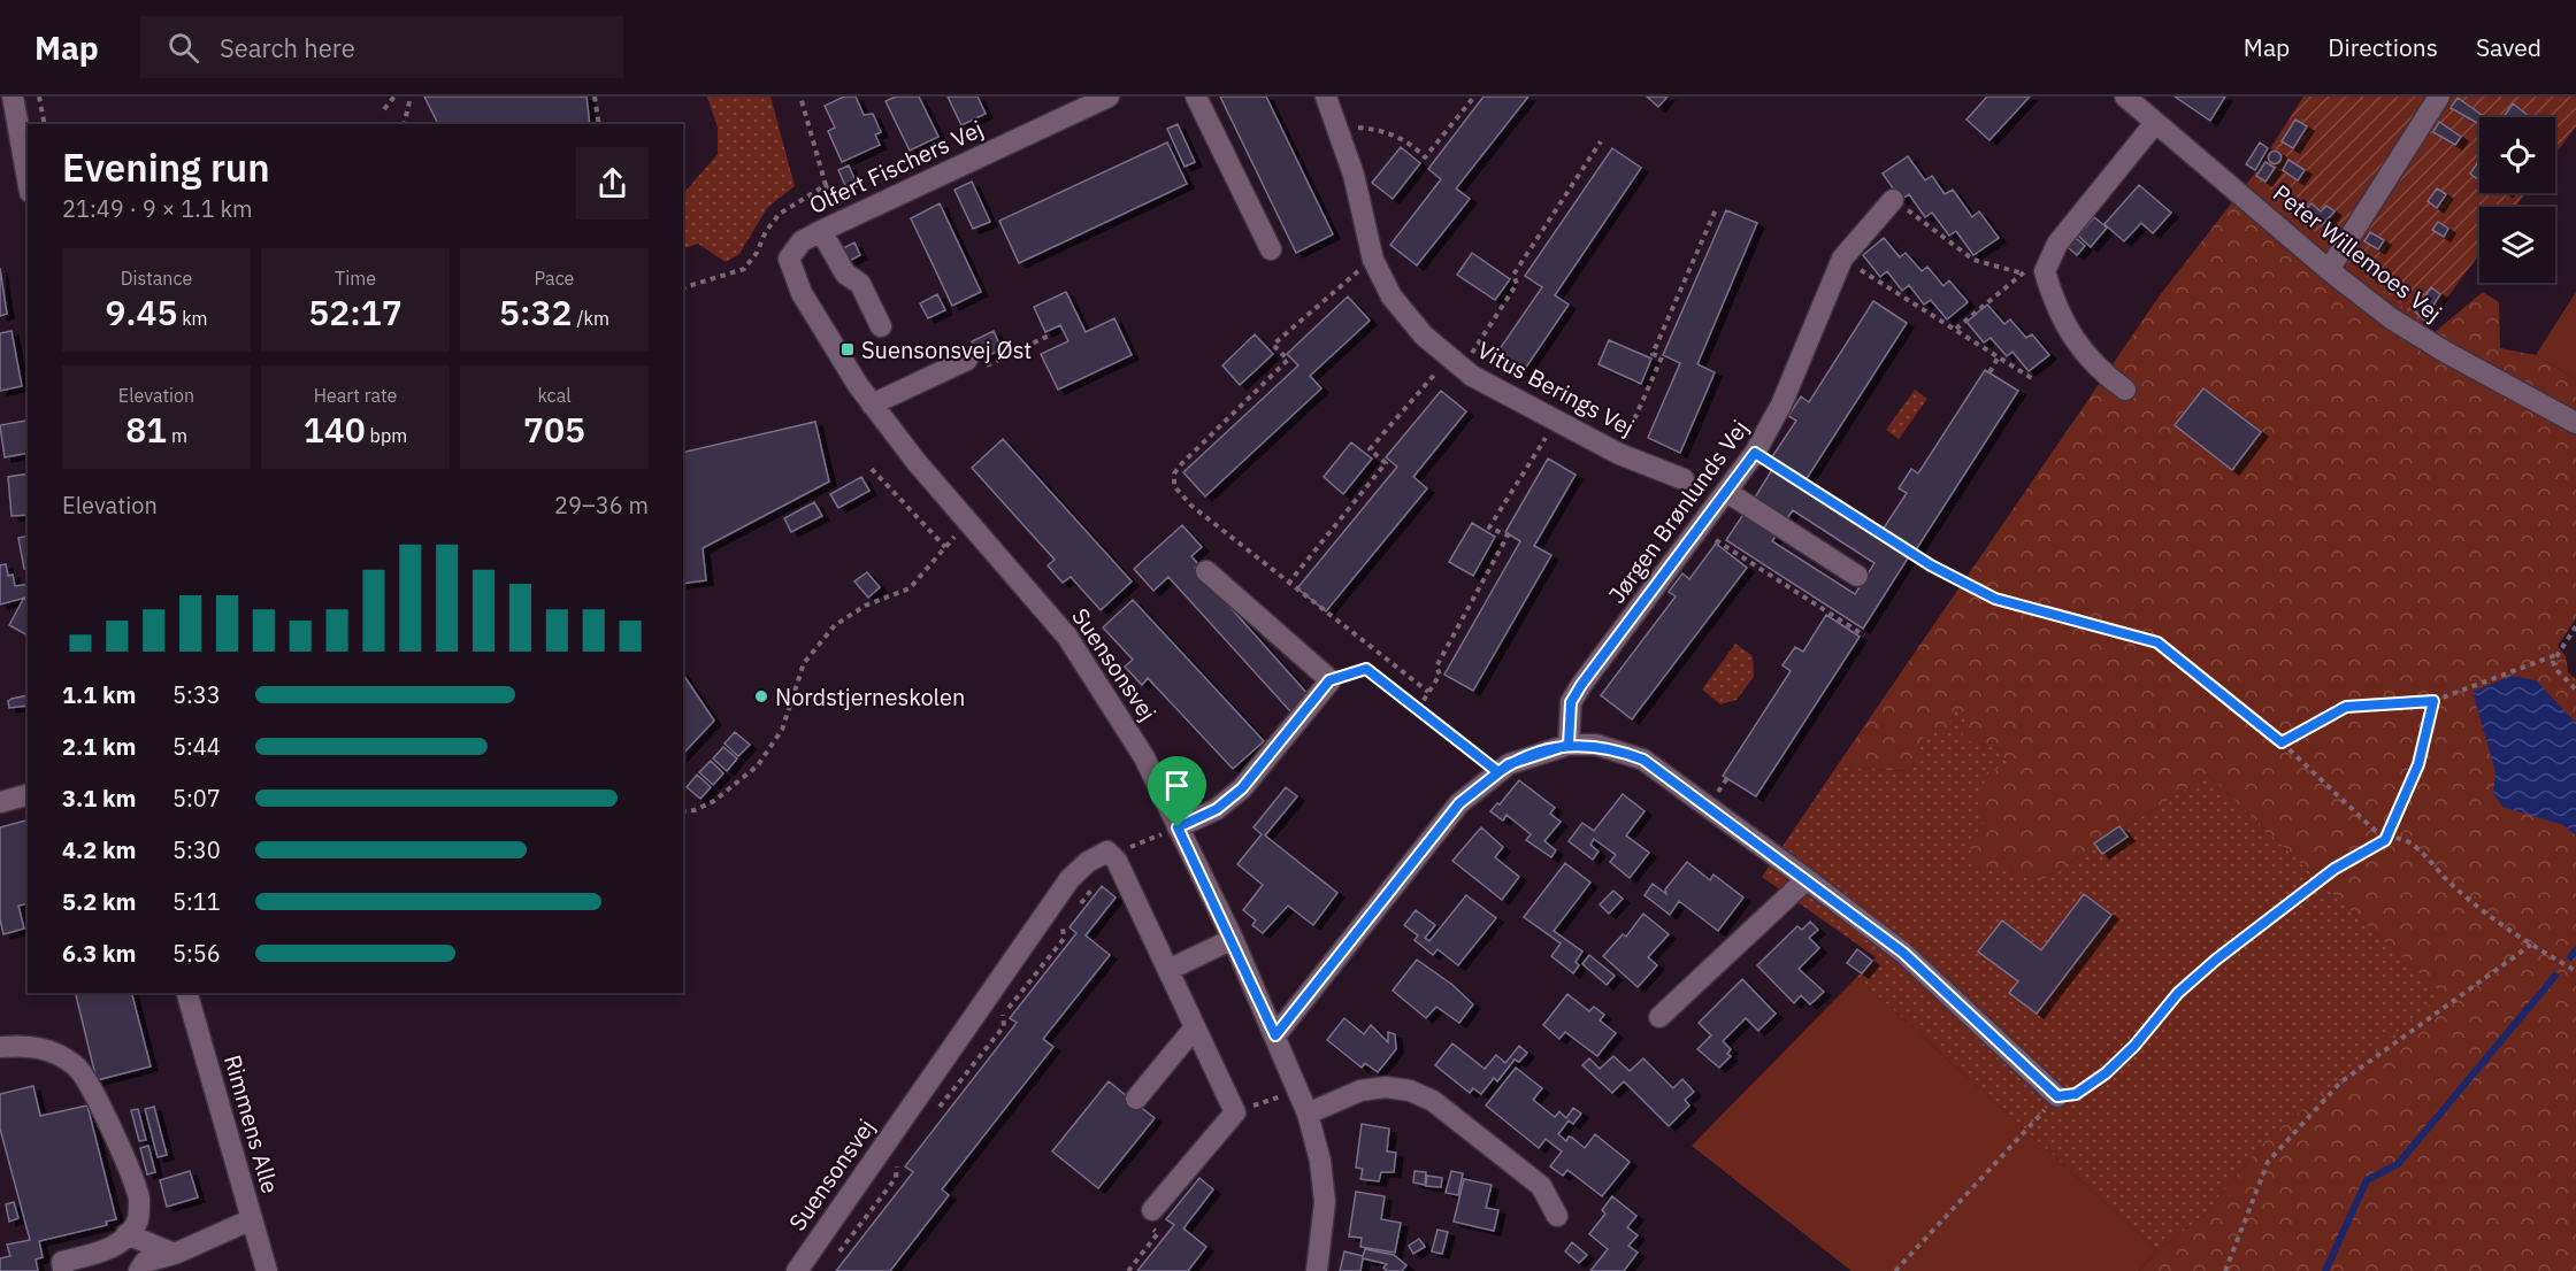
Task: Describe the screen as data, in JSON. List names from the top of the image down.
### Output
{
  "streets": {
    "street": [
      "Olfert Fischers Vej",
      "Peter Willemoes Vej",
      "Vitus Berings Vej",
      "Jørgen Brønlunds Vej",
      "Suensonsvej",
      "Rimmens Alle"
    ]
  },
  "crossings": [
    ["Olfert Fischers Vej", "Suensonsvej"]
  ],
  "places": {
    "transit": ["Suensonsvej Øst"],
    "other": ["Nordstjerneskolen"]
  },
  "page": {
    "header": "Map",
    "search": "Search here",
    "nav": ["Map", "Directions", "Saved"],
    "heading": ["Evening run", "21:49 · 9 × 1.1 km"],
    "stats": [
      ["Distance", "9.45 km"],
      ["Time", "52:17"],
      ["Pace", "5:32 /km"],
      ["Elevation", "81 m"],
      ["Heart rate", "140 bpm"],
      ["kcal", "705"]
    ],
    "chart": ["Elevation", "29–36 m"],
    "list": [
      {
        "name": "1.1 km",
        "note": "5:33"
      },
      {
        "name": "2.1 km",
        "note": "5:44"
      },
      {
        "name": "3.1 km",
        "note": "5:07"
      },
      {
        "name": "4.2 km",
        "note": "5:30"
      },
      {
        "name": "5.2 km",
        "note": "5:11"
      },
      {
        "name": "6.3 km",
        "note": "5:56"
      }
    ]
  }
}
